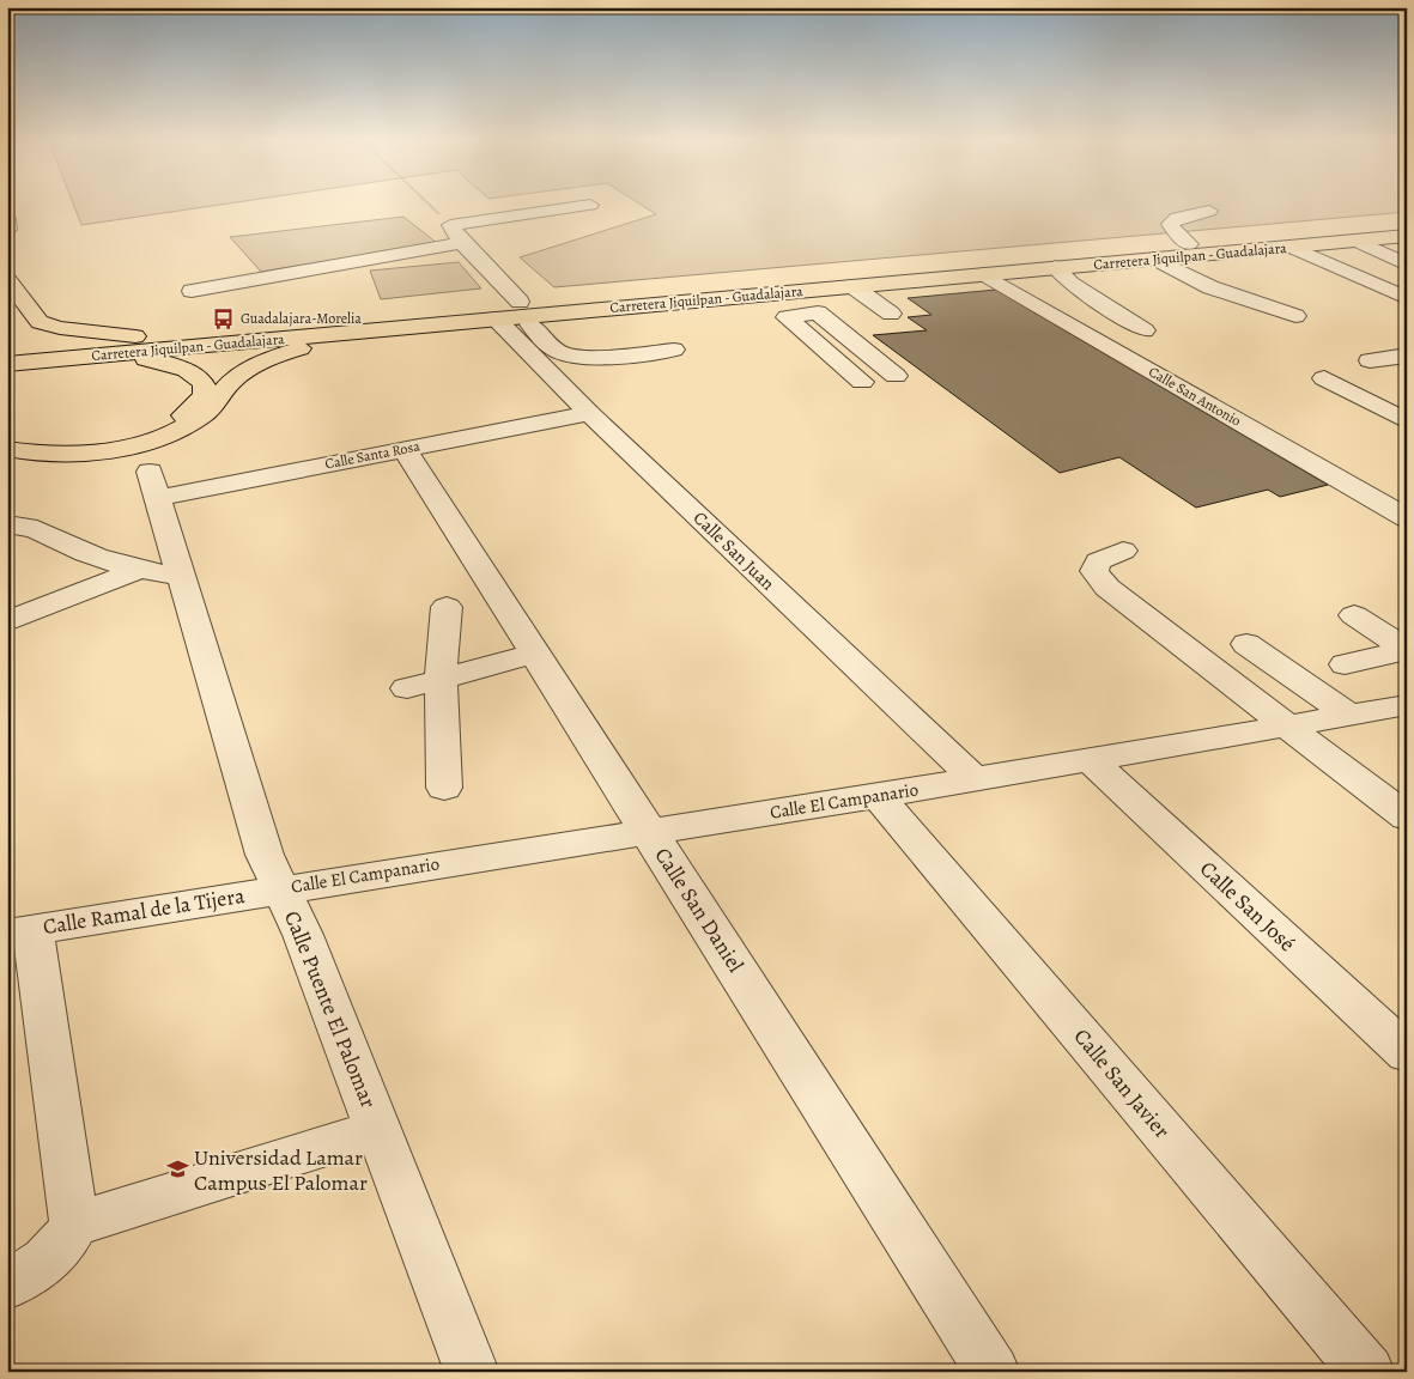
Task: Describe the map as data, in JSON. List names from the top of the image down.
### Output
{
  "streets": {
    "highway": ["Carretera Jiquilpan - Guadalajara"],
    "street": [
      "Calle San Antonio",
      "Calle Santa Rosa",
      "Calle San Juan",
      "Calle El Campanario",
      "Calle San José",
      "Calle San Daniel",
      "Calle Ramal de la Tijera",
      "Calle Puente El Palomar",
      "Calle San Javier"
    ]
  },
  "crossings": [
    ["Carretera Jiquilpan - Guadalajara", "Calle San Antonio"],
    ["Carretera Jiquilpan - Guadalajara", "Calle San Juan"],
    ["Calle Santa Rosa", "Calle San Juan"],
    ["Calle Santa Rosa", "Calle San Daniel"],
    ["Calle Santa Rosa", "Calle Puente El Palomar"],
    ["Calle San Juan", "Calle El Campanario"],
    ["Calle El Campanario", "Calle San José"],
    ["Calle El Campanario", "Calle San Daniel"],
    ["Calle El Campanario", "Calle Ramal de la Tijera"],
    ["Calle El Campanario", "Calle Puente El Palomar"],
    ["Calle El Campanario", "Calle San Javier"],
    ["Calle Ramal de la Tijera", "Calle Puente El Palomar"]
  ],
  "places": {
    "bus stop": ["Guadalajara-Morelia"],
    "school or university": ["Universidad Lamar Campus El Palomar"]
  }
}
